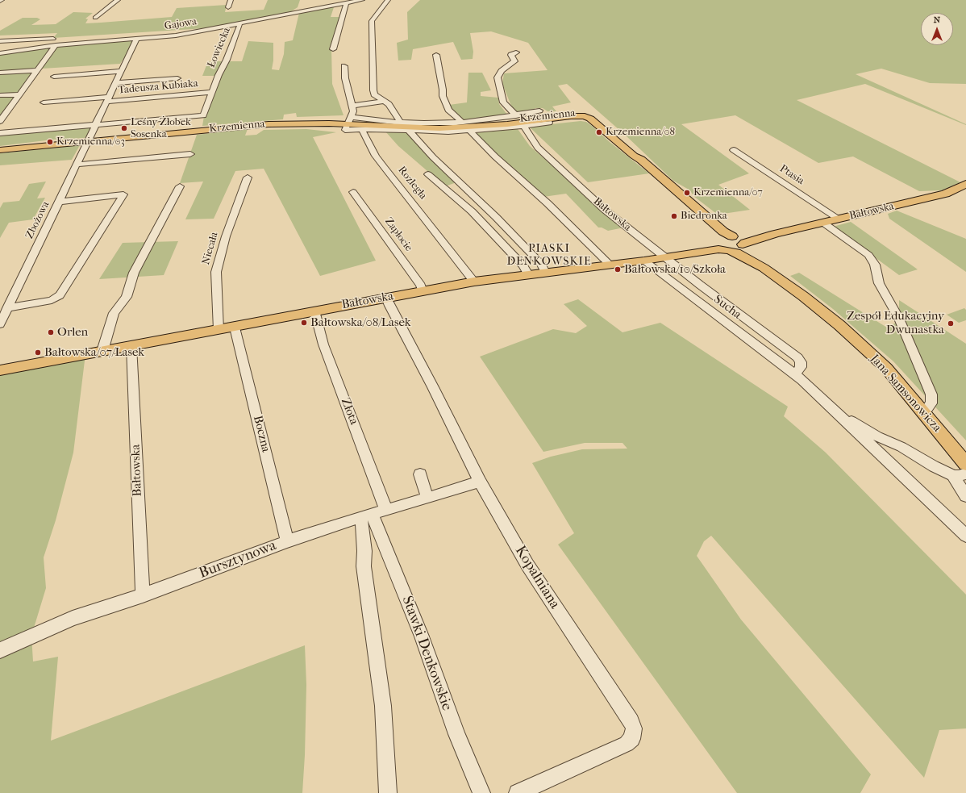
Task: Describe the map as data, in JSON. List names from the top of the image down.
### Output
{
  "streets": {
    "main road": ["Krzemienna", "Bałtowska", "Jana Samsonowicza"],
    "street": [
      "Gajowa",
      "Łowiecka",
      "Tadeusza Kubiaka",
      "Ptasia",
      "Rozległa",
      "Zbożowa",
      "Zapłocie",
      "Niecała",
      "Sucha",
      "Złota",
      "Boczna",
      "Bursztynowa",
      "Kopalniana",
      "Stawki Denkowskie"
    ]
  },
  "crossings": [
    ["Gajowa", "Łowiecka"],
    ["Gajowa", "Zbożowa"],
    ["Łowiecka", "Tadeusza Kubiaka"],
    ["Łowiecka", "Zbożowa"],
    ["Tadeusza Kubiaka", "Zbożowa"],
    ["Krzemienna", "Bałtowska"],
    ["Krzemienna", "Zbożowa"],
    ["Krzemienna", "Jana Samsonowicza"],
    ["Ptasia", "Bałtowska"],
    ["Rozległa", "Bałtowska"],
    ["Bałtowska", "Zapłocie"],
    ["Bałtowska", "Niecała"],
    ["Bałtowska", "Sucha"],
    ["Bałtowska", "Jana Samsonowicza"],
    ["Bałtowska", "Złota"],
    ["Bałtowska", "Boczna"],
    ["Bałtowska", "Bursztynowa"],
    ["Bałtowska", "Kopalniana"],
    ["Złota", "Bursztynowa"],
    ["Złota", "Stawki Denkowskie"],
    ["Boczna", "Bursztynowa"],
    ["Bursztynowa", "Kopalniana"],
    ["Bursztynowa", "Stawki Denkowskie"]
  ],
  "districts": ["PIASKI DENKOWSKIE"],
  "places": [
    "Leśny Żłobek Sosenka",
    "Krzemienna/08",
    "Krzemienna/03",
    "Krzemienna/07",
    "Biedronka",
    "Bałtowska/10/Szkoła",
    "Bałtowska/08/Lasek",
    "Zespół Edukacyjny Dwunastka",
    "Orlen",
    "Bałtowska/07/Lasek"
  ],
  "north": "top"
}
